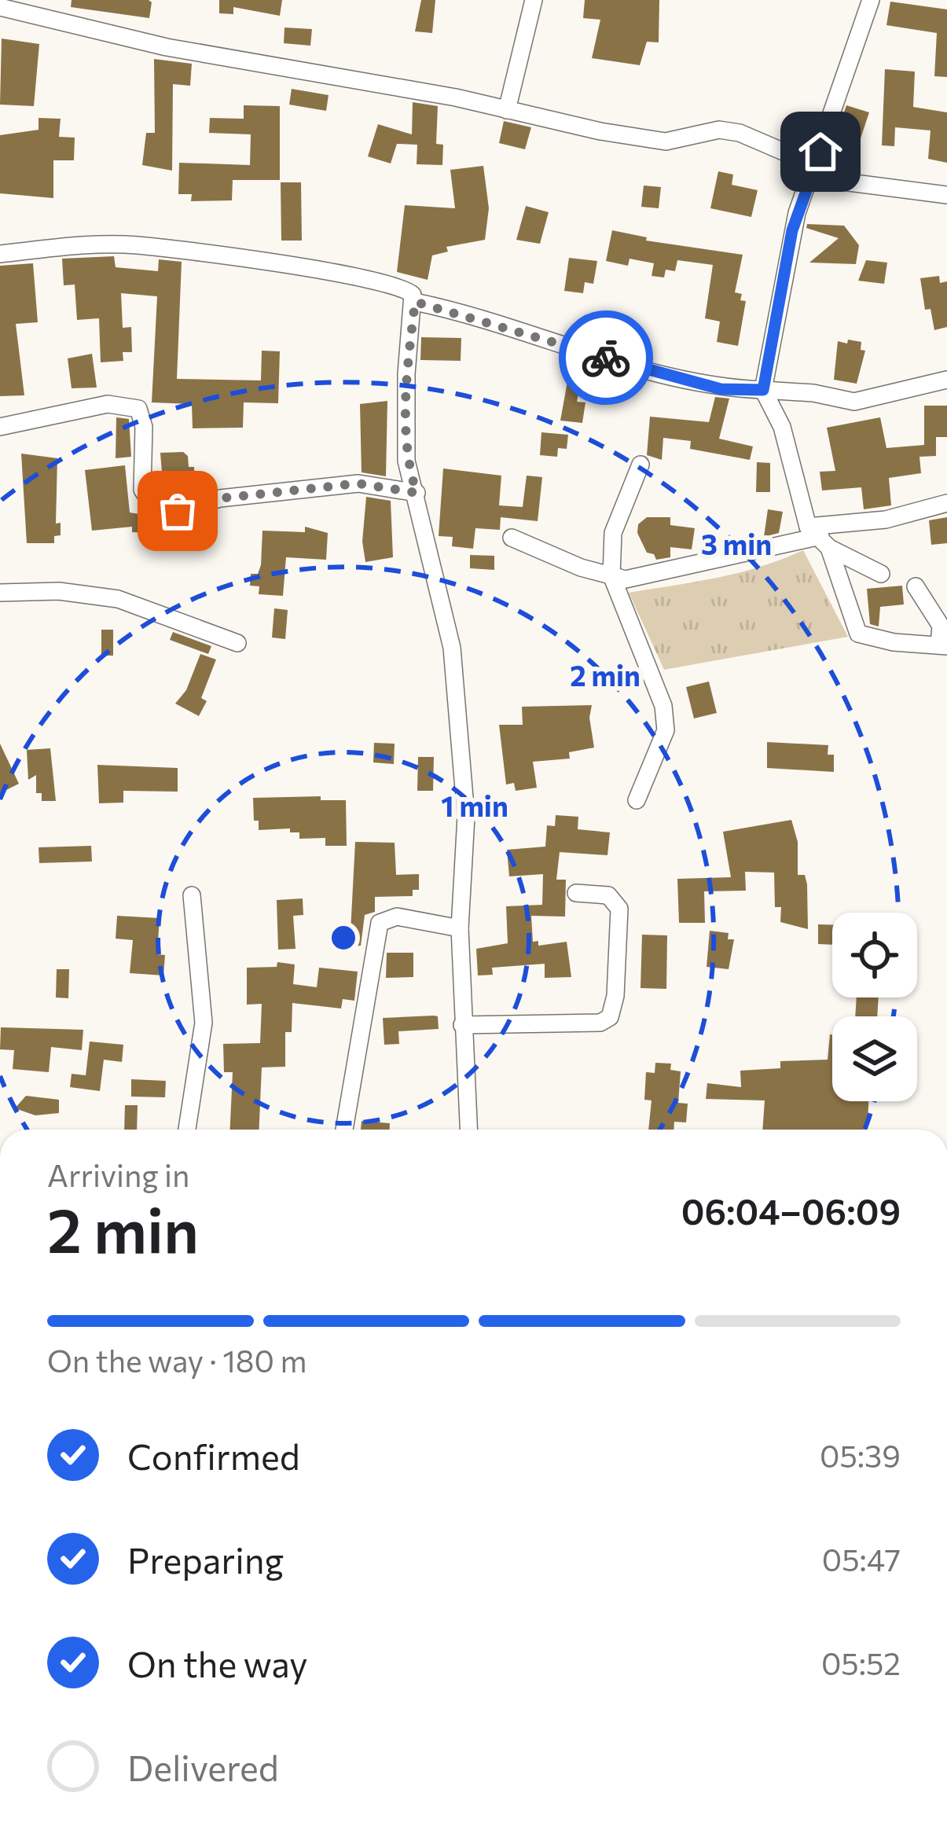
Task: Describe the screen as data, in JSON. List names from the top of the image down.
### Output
{
  "page": {
    "heading": ["2 min", "Arriving in", "06:04–06:09"],
    "bar": "On the way · 180 m",
    "list": [
      ["Confirmed", "05:39"],
      ["Preparing", "05:47"],
      ["On the way", "05:52"],
      "Delivered"
    ]
  },
  "rings": ["3 min", "2 min", "1 min"]
}
